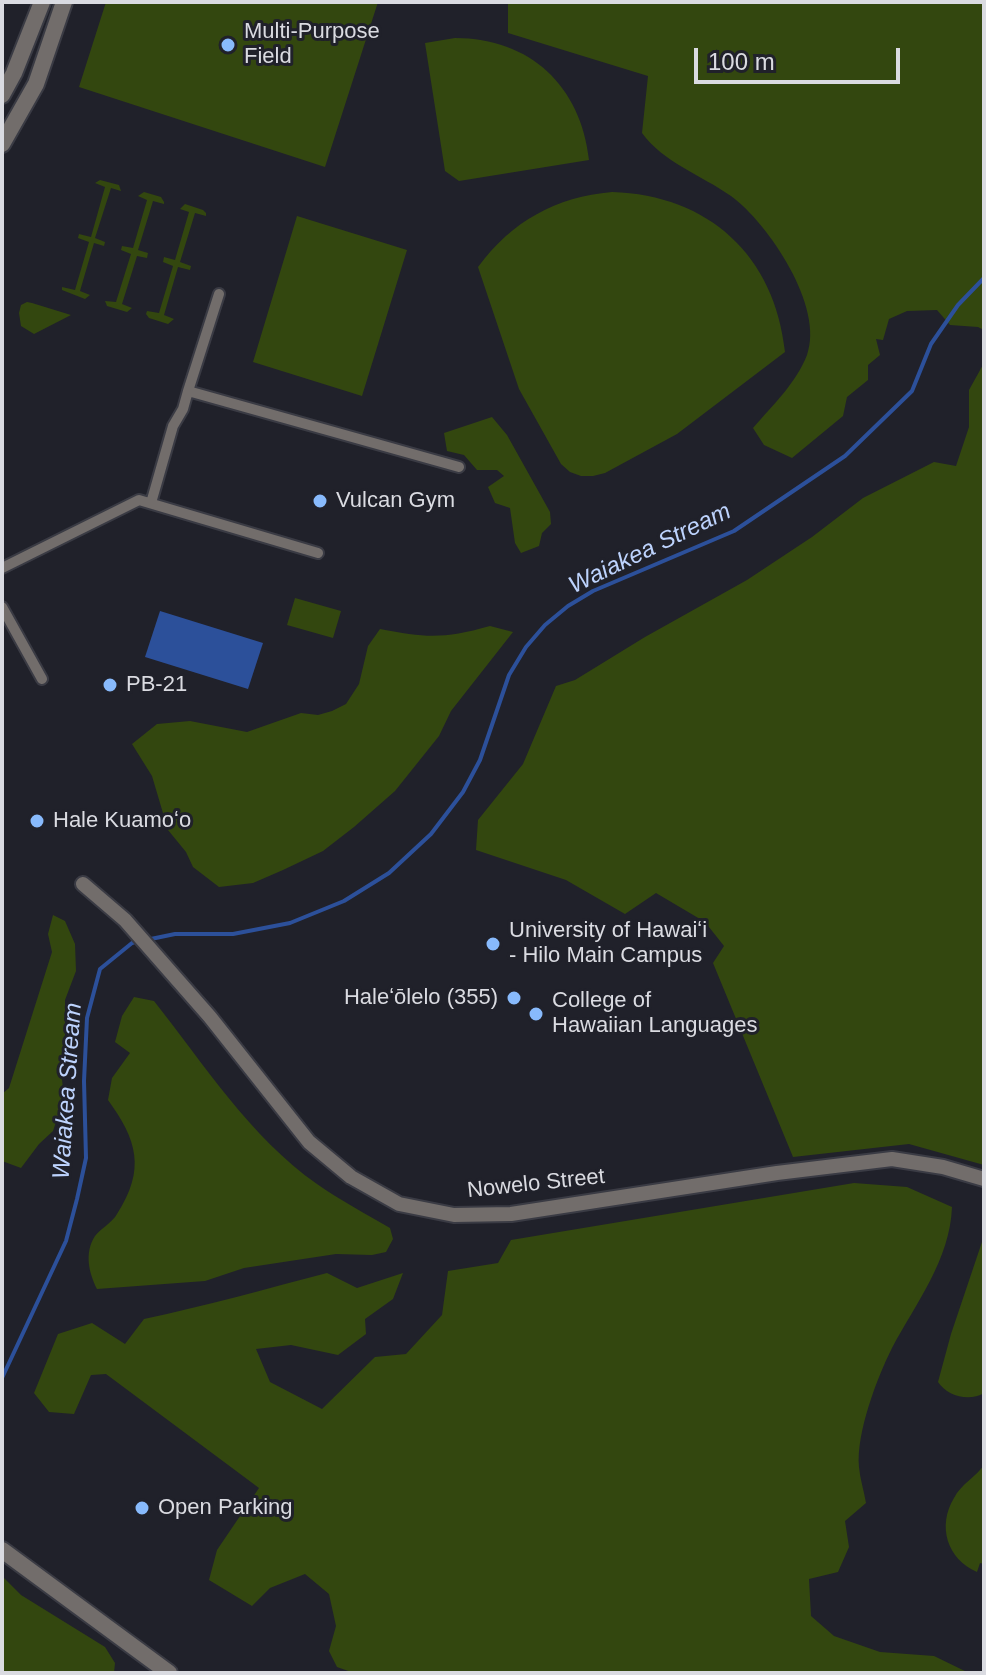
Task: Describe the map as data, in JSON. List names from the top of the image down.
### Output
{
  "streets": {
    "street": ["Nowelo Street"]
  },
  "water": ["Waiakea Stream"],
  "places": [
    "Multi-Purpose Field",
    "Vulcan Gym",
    "PB-21",
    "Hale Kuamoʻo",
    "University of Hawaiʻi - Hilo Main Campus",
    "Haleʻōlelo (355)",
    "College of Hawaiian Languages",
    "Open Parking"
  ],
  "scale_bar": "100 m"
}
